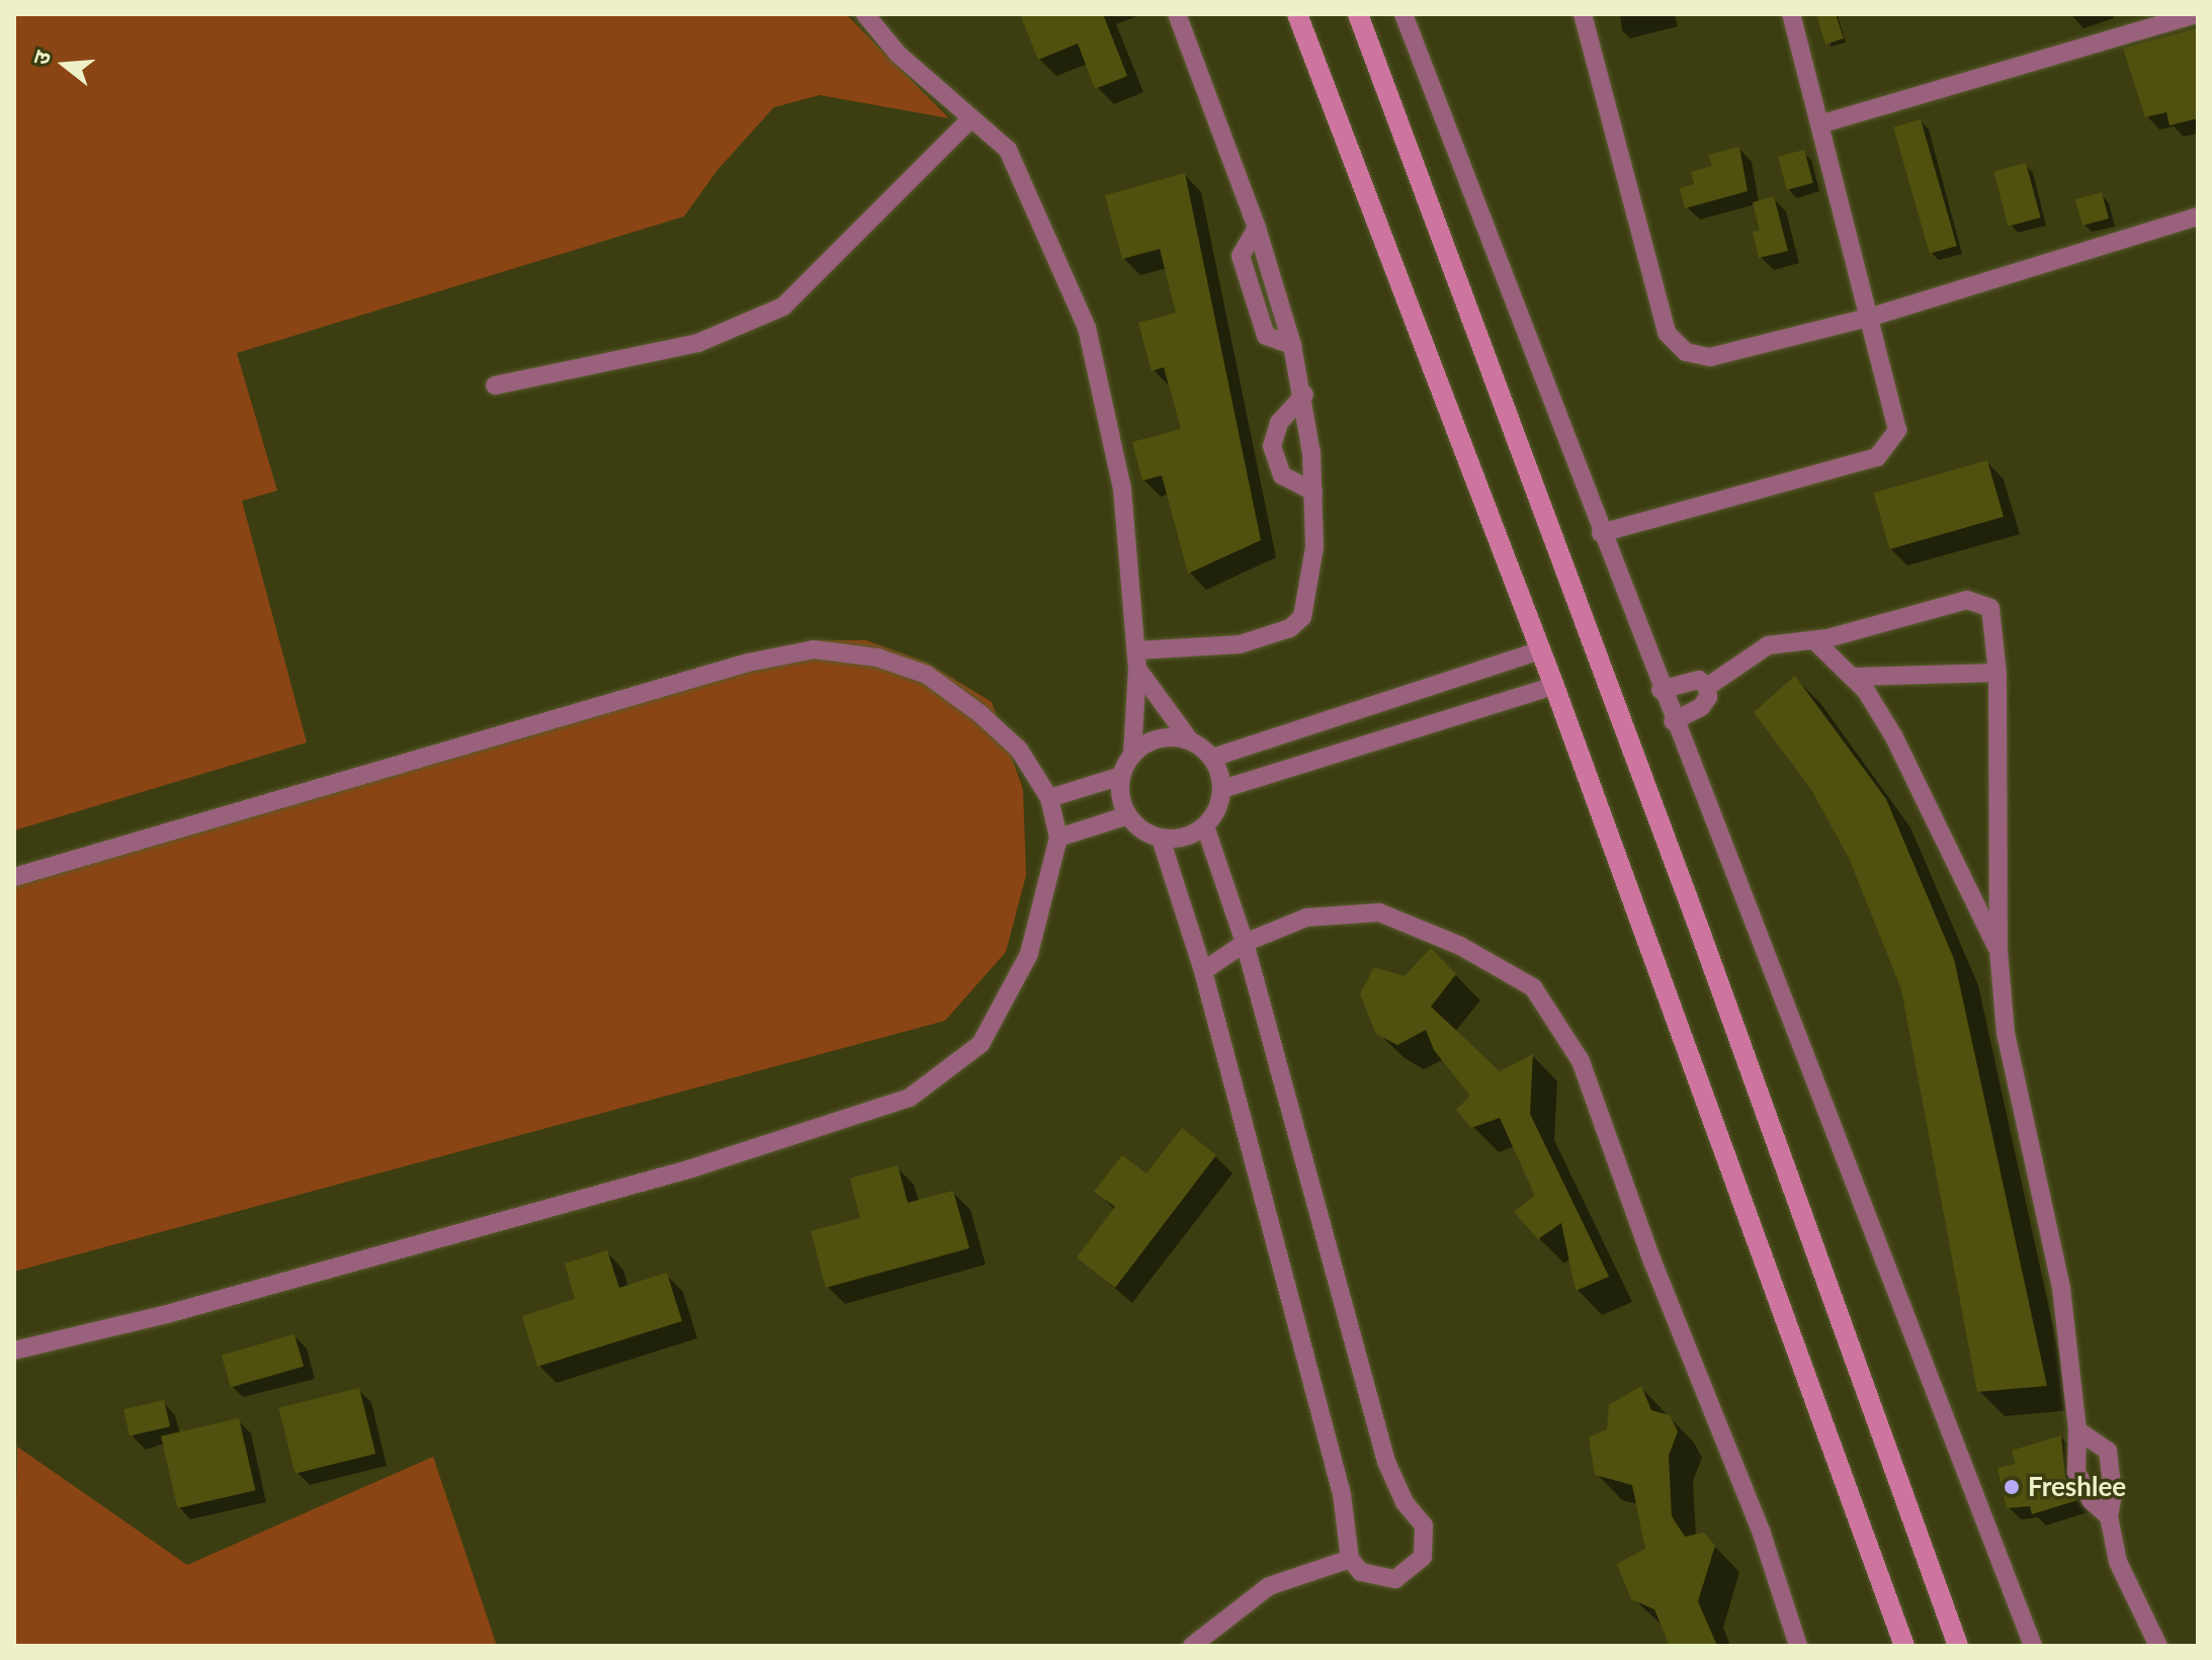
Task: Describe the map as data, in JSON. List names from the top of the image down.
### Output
{
  "places": ["Freshlee"],
  "north": "left"
}
